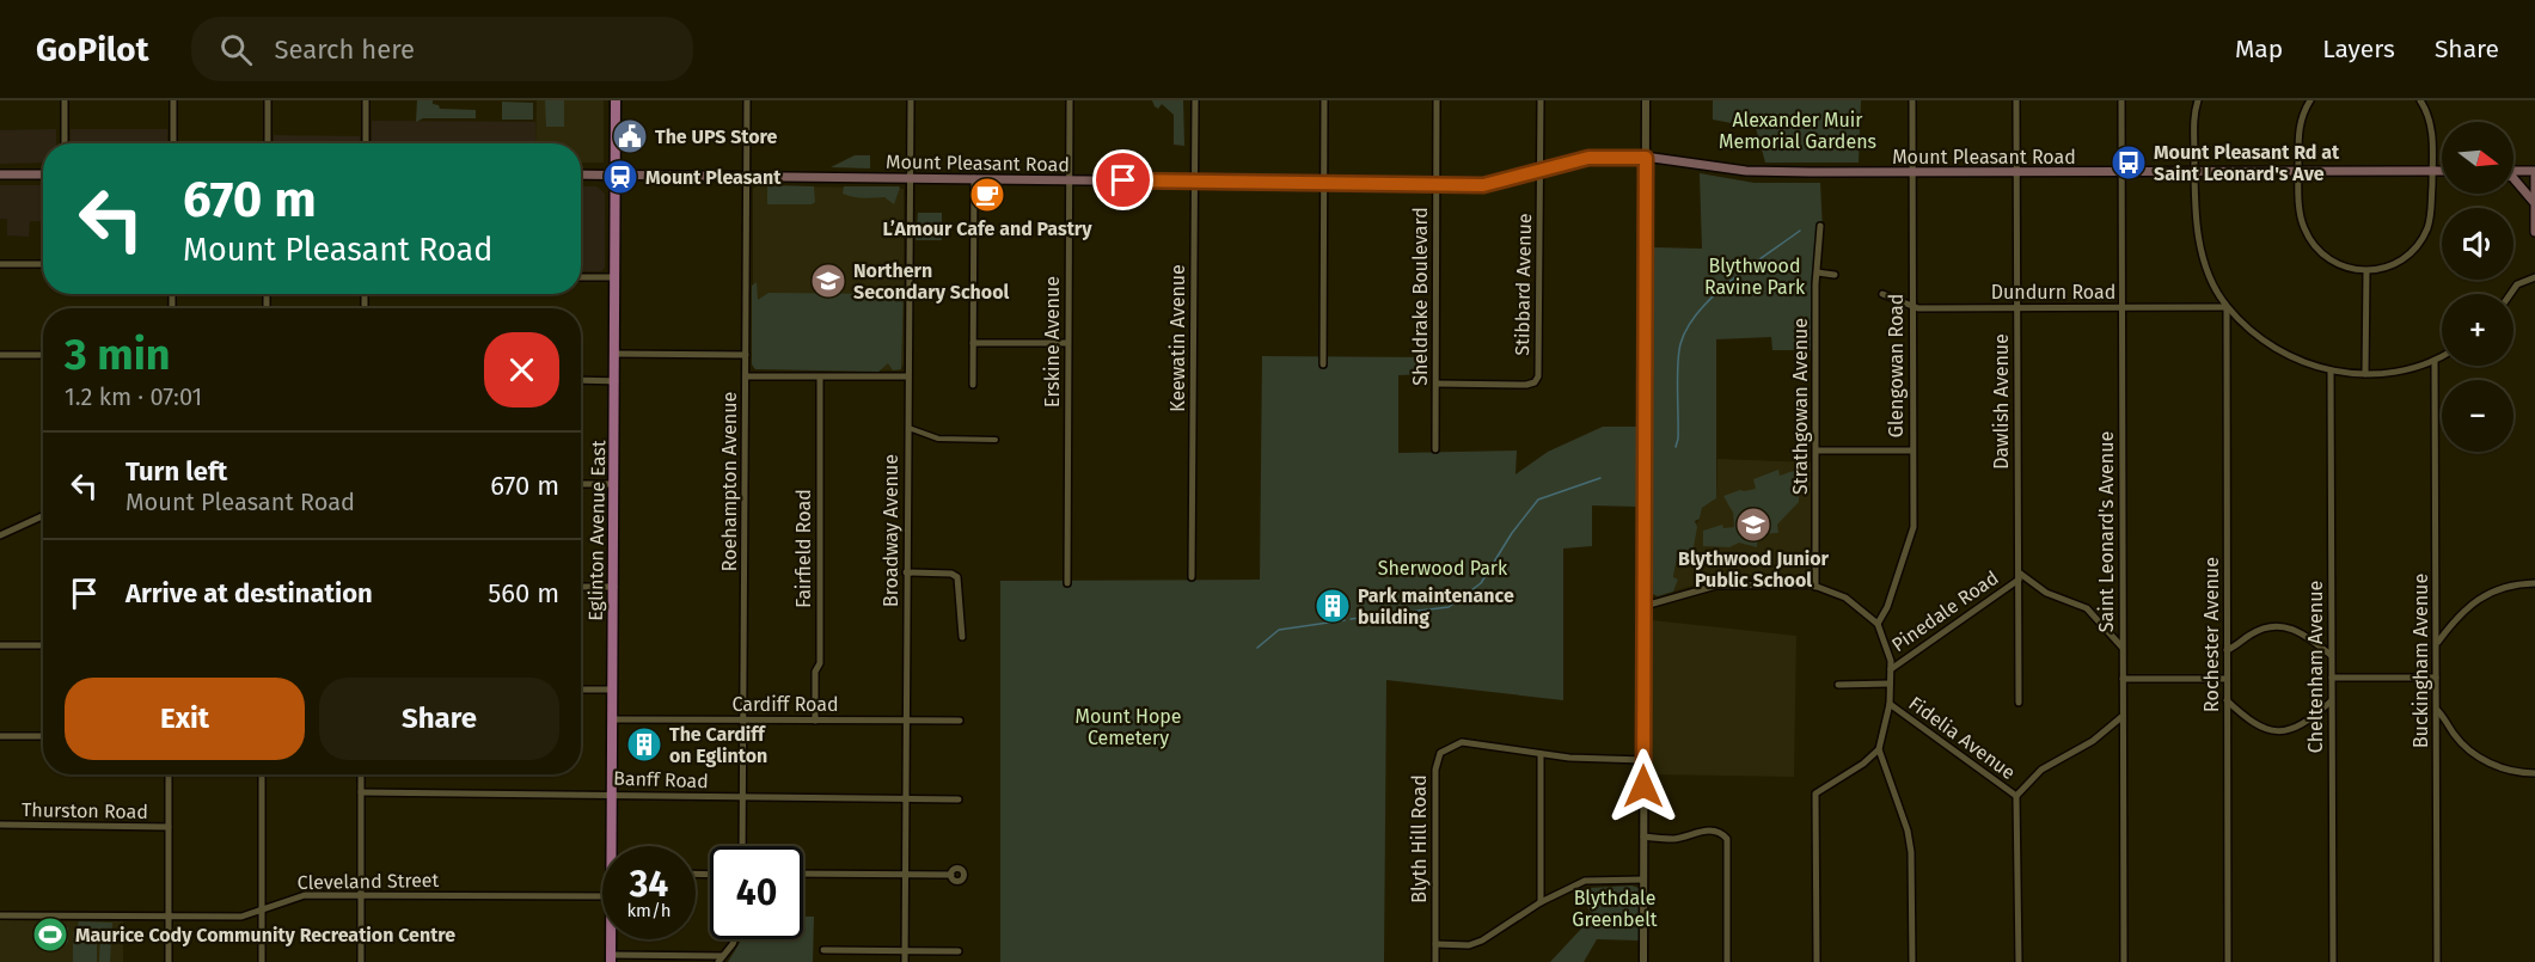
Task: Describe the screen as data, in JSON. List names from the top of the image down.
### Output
{
  "streets": {
    "main road": ["Mount Pleasant Road", "Eglinton Avenue East"],
    "street": [
      "Stibbard Avenue",
      "Dundurn Road",
      "Sheldrake Boulevard",
      "Keewatin Avenue",
      "Erskine Avenue",
      "Glengowan Road",
      "Dawlish Avenue",
      "Strathgowan Avenue",
      "Roehampton Avenue",
      "Broadway Avenue",
      "Saint Leonard's Avenue",
      "Fairfield Road",
      "Pinedale Road",
      "Rochester Avenue",
      "Buckingham Avenue",
      "Cheltenham Avenue",
      "Cardiff Road",
      "Fidelia Avenue",
      "Banff Road",
      "Thurston Road",
      "Blyth Hill Road",
      "Cleveland Street"
    ]
  },
  "crossings": [
    ["Mount Pleasant Road", "Stibbard Avenue"],
    ["Mount Pleasant Road", "Sheldrake Boulevard"],
    ["Mount Pleasant Road", "Keewatin Avenue"],
    ["Mount Pleasant Road", "Erskine Avenue"],
    ["Mount Pleasant Road", "Glengowan Road"],
    ["Mount Pleasant Road", "Dawlish Avenue"],
    ["Mount Pleasant Road", "Roehampton Avenue"],
    ["Mount Pleasant Road", "Eglinton Avenue East"],
    ["Mount Pleasant Road", "Broadway Avenue"],
    ["Mount Pleasant Road", "Saint Leonard's Avenue"],
    ["Stibbard Avenue", "Sheldrake Boulevard"],
    ["Dundurn Road", "Glengowan Road"],
    ["Dundurn Road", "Dawlish Avenue"],
    ["Dundurn Road", "Saint Leonard's Avenue"],
    ["Dundurn Road", "Rochester Avenue"],
    ["Dawlish Avenue", "Saint Leonard's Avenue"],
    ["Dawlish Avenue", "Pinedale Road"],
    ["Dawlish Avenue", "Fidelia Avenue"],
    ["Roehampton Avenue", "Cardiff Road"],
    ["Roehampton Avenue", "Banff Road"],
    ["Eglinton Avenue East", "Cardiff Road"],
    ["Eglinton Avenue East", "Banff Road"],
    ["Broadway Avenue", "Cardiff Road"],
    ["Broadway Avenue", "Banff Road"],
    ["Saint Leonard's Avenue", "Pinedale Road"],
    ["Saint Leonard's Avenue", "Fidelia Avenue"],
    ["Fairfield Road", "Cardiff Road"],
    ["Pinedale Road", "Fidelia Avenue"],
    ["Rochester Avenue", "Cheltenham Avenue"]
  ],
  "parks": [
    "Alexander Muir Memorial Gardens",
    "Blythwood Ravine Park",
    "Sherwood Park",
    "Mount Hope Cemetery",
    "Blythdale Greenbelt"
  ],
  "places": {
    "public building": ["The UPS Store"],
    "bus stop": ["Mount Pleasant Rd at Saint Leonard's Ave"],
    "station": ["Mount Pleasant"],
    "cafe": ["L’Amour Cafe and Pastry"],
    "school or university": ["Northern Secondary School", "Blythwood Junior Public School"],
    "building": ["Park maintenance building", "The Cardiff on Eglinton"],
    "sports": ["Maurice Cody Community Recreation Centre"]
  },
  "north": "right",
  "page": {
    "header": "GoPilot",
    "search": "Search here",
    "nav": ["Map", "Layers", "Share"],
    "map_buttons": ["+", "−"],
    "turn": ["670 m", "Mount Pleasant Road"],
    "heading": ["3 min", "1.2 km · 07:01"],
    "list": [
      {
        "name": "Turn left",
        "note": "Mount Pleasant Road",
        "value": "670 m"
      },
      {
        "name": "Arrive at destination",
        "value": "560 m"
      }
    ],
    "buttons": ["Exit", "Share"],
    "speed": "34 km/h",
    "limit": "40"
  }
}
